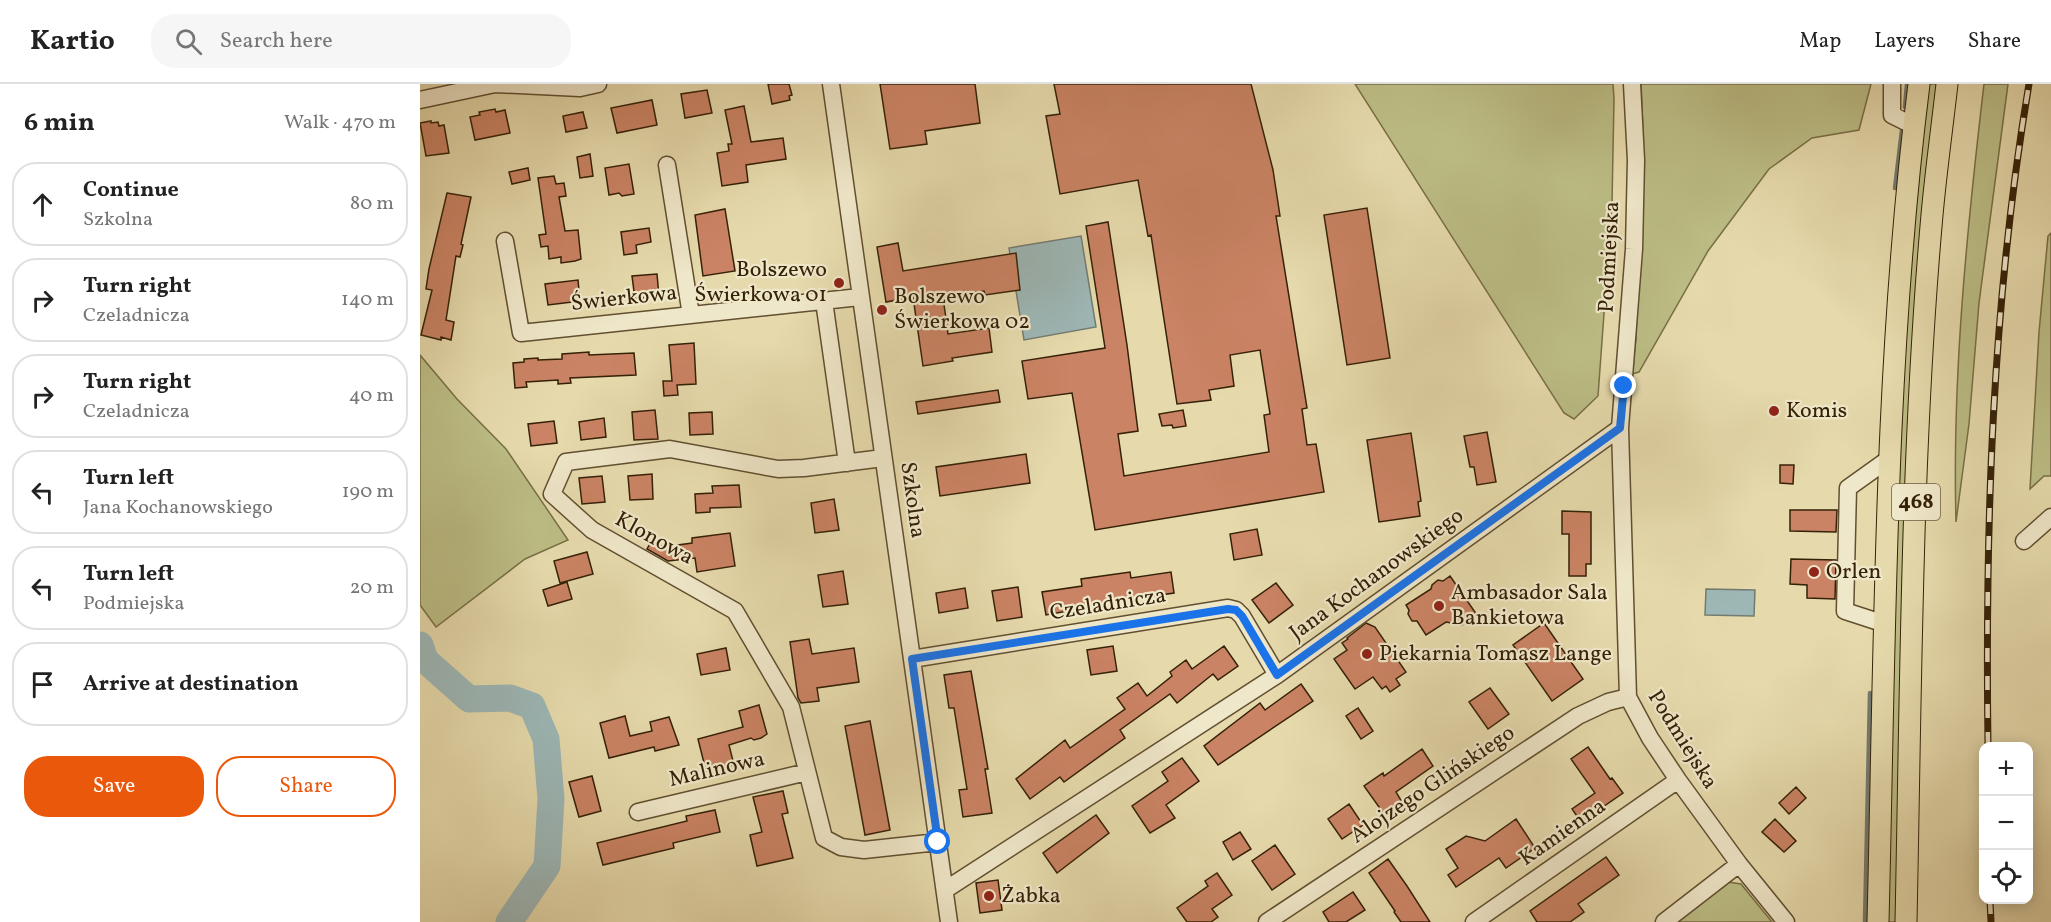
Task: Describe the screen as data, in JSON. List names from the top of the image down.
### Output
{
  "streets": {
    "main road": ["468"],
    "street": [
      "Podmiejska",
      "Świerkowa",
      "Szkolna",
      "Klonowa",
      "Jana Kochanowskiego",
      "Czeladnicza",
      "Malinowa",
      "Alojzego Glińskiego",
      "Kamienna"
    ]
  },
  "crossings": [
    ["Podmiejska", "Jana Kochanowskiego"],
    ["Podmiejska", "Alojzego Glińskiego"],
    ["Podmiejska", "Kamienna"],
    ["Świerkowa", "Szkolna"],
    ["Szkolna", "Klonowa"],
    ["Szkolna", "Jana Kochanowskiego"],
    ["Szkolna", "Czeladnicza"],
    ["Klonowa", "Malinowa"],
    ["Jana Kochanowskiego", "Czeladnicza"]
  ],
  "places": [
    "Bolszewo Świerkowa 01",
    "Bolszewo Świerkowa 02",
    "Komis",
    "Orlen",
    "Ambasador Sala Bankietowa",
    "Piekarnia Tomasz Lange",
    "Żabka"
  ],
  "page": {
    "header": "Kartio",
    "search": "Search here",
    "nav": ["Map", "Layers", "Share"],
    "heading": ["6 min", "Walk · 470 m"],
    "list": [
      ["Continue", "Szkolna", "80 m"],
      ["Turn right", "Czeladnicza", "140 m"],
      ["Turn right", "Czeladnicza", "40 m"],
      ["Turn left", "Jana Kochanowskiego", "190 m"],
      ["Turn left", "Podmiejska", "20 m"],
      "Arrive at destination"
    ],
    "buttons": ["Save", "Share"],
    "map_buttons": ["+", "−"]
  }
}
